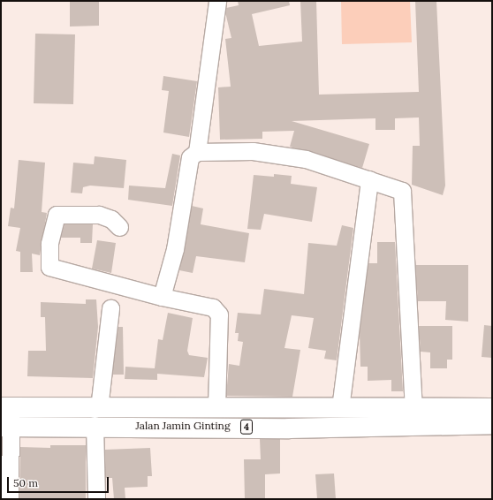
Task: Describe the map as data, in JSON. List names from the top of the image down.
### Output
{
  "streets": {
    "highway": ["Jalan Jamin Ginting", "4"]
  },
  "scale_bar": "50 m"
}
